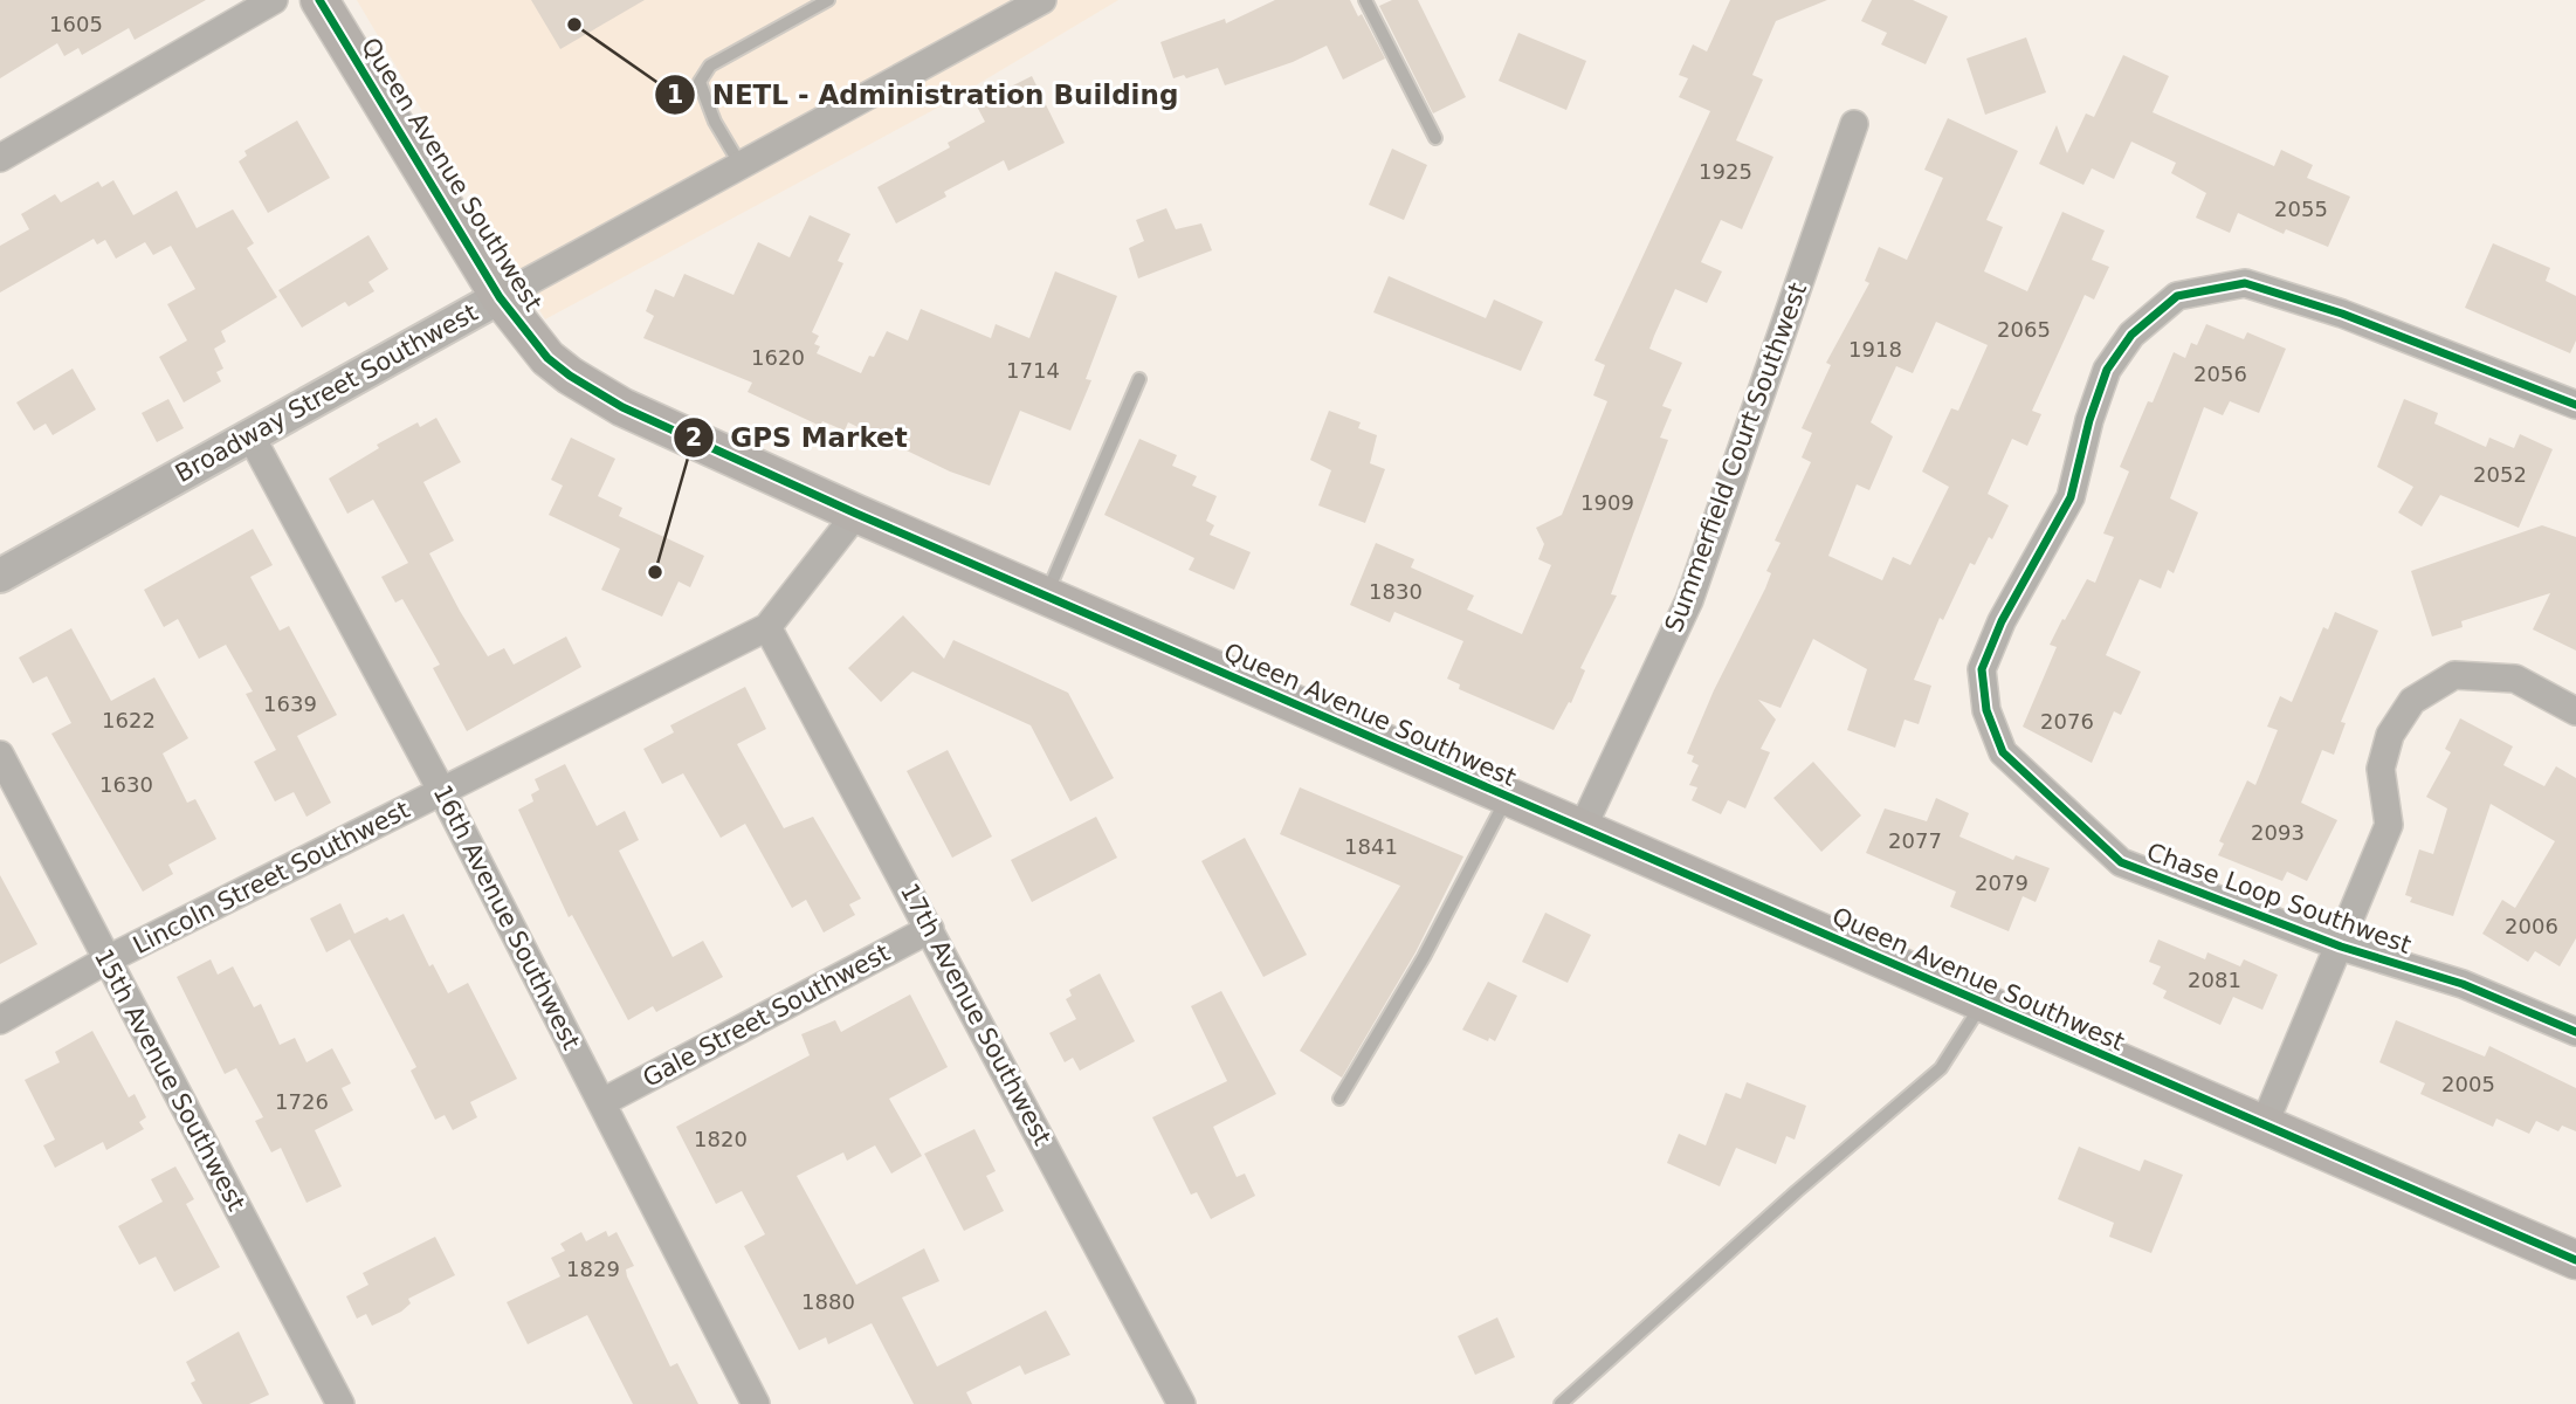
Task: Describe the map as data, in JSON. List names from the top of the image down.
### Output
{
  "streets": {
    "main road": ["Queen Avenue Southwest"],
    "street": [
      "Broadway Street Southwest",
      "Summerfield Court Southwest",
      "Lincoln Street Southwest",
      "Chase Loop Southwest",
      "16th Avenue Southwest",
      "17th Avenue Southwest",
      "Gale Street Southwest",
      "15th Avenue Southwest"
    ]
  },
  "crossings": [
    ["Queen Avenue Southwest", "Broadway Street Southwest"],
    ["Queen Avenue Southwest", "Summerfield Court Southwest"],
    ["Queen Avenue Southwest", "Lincoln Street Southwest"],
    ["Broadway Street Southwest", "16th Avenue Southwest"],
    ["Lincoln Street Southwest", "16th Avenue Southwest"],
    ["Lincoln Street Southwest", "17th Avenue Southwest"],
    ["Lincoln Street Southwest", "15th Avenue Southwest"],
    ["16th Avenue Southwest", "Gale Street Southwest"],
    ["17th Avenue Southwest", "Gale Street Southwest"]
  ],
  "places": ["NETL - Administration Building", "GPS Market"],
  "house_numbers": [
    "1605",
    "1925",
    "2055",
    "2065",
    "1918",
    "1620",
    "1714",
    "2056",
    "2052",
    "1909",
    "1830",
    "1639",
    "1622",
    "2076",
    "1630",
    "2093",
    "2077",
    "1841",
    "2079",
    "2006",
    "2081",
    "2005",
    "1726",
    "1820",
    "1829",
    "1880"
  ]
}
